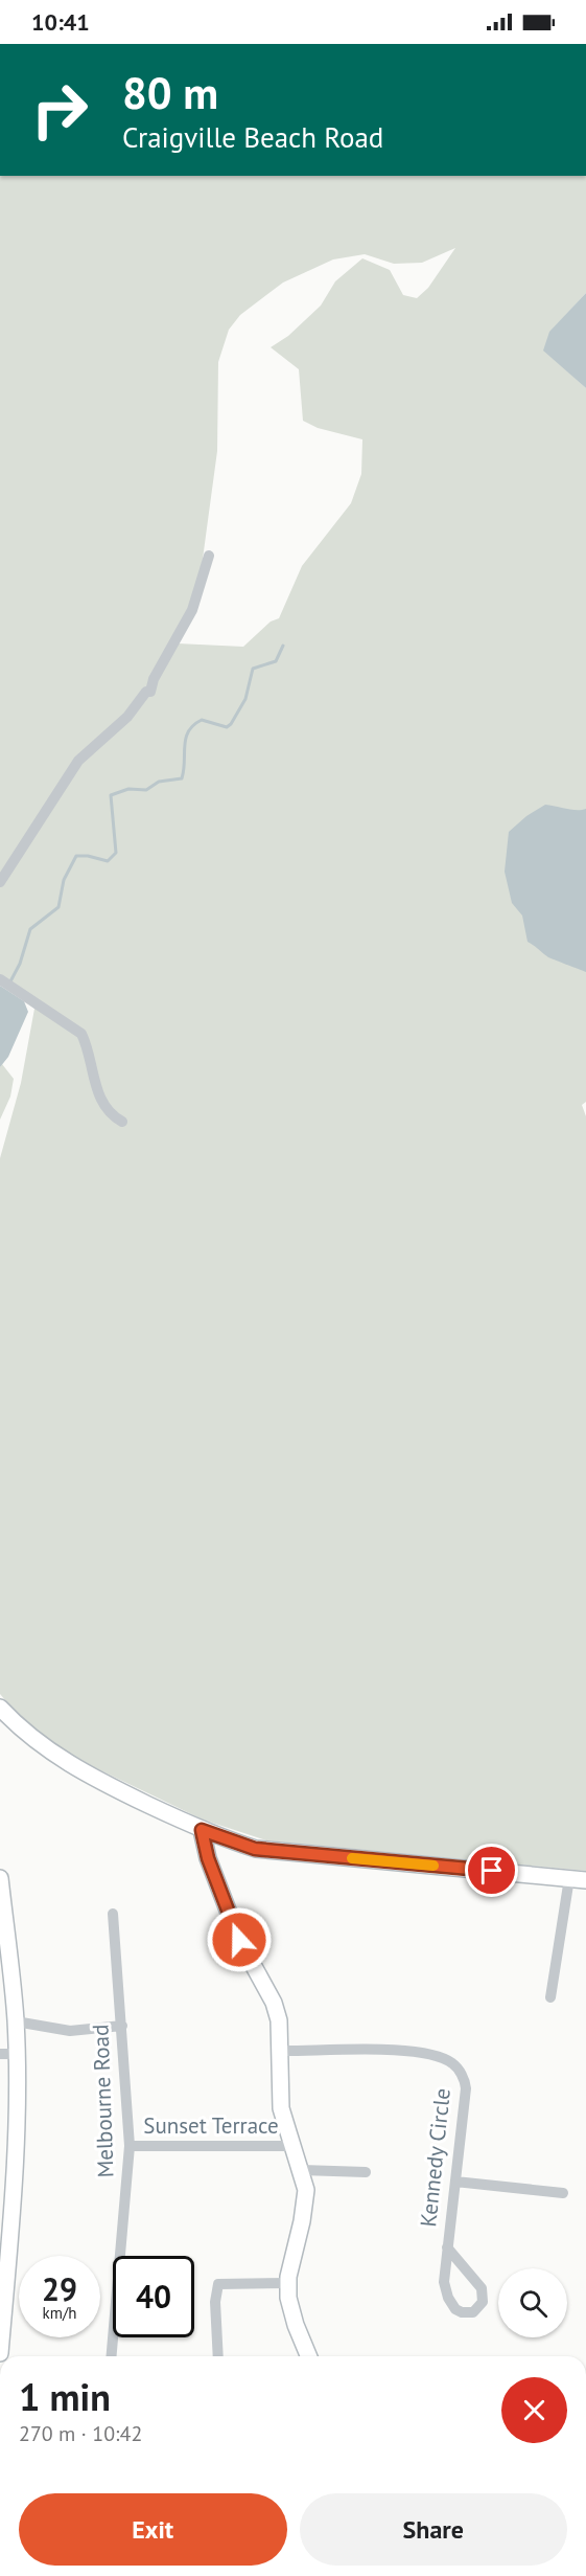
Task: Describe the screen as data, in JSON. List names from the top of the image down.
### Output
{
  "streets": {
    "street": ["Melbourne Road", "Sunset Terrace", "Kennedy Circle"]
  },
  "crossings": [
    ["Melbourne Road", "Sunset Terrace"]
  ],
  "page": {
    "status": "10:41",
    "turn": ["80 m", "Craigville Beach Road"],
    "speed": "29 km/h",
    "limit": "40",
    "heading": ["1 min", "270 m · 10:42"],
    "buttons": ["Exit", "Share"]
  }
}
